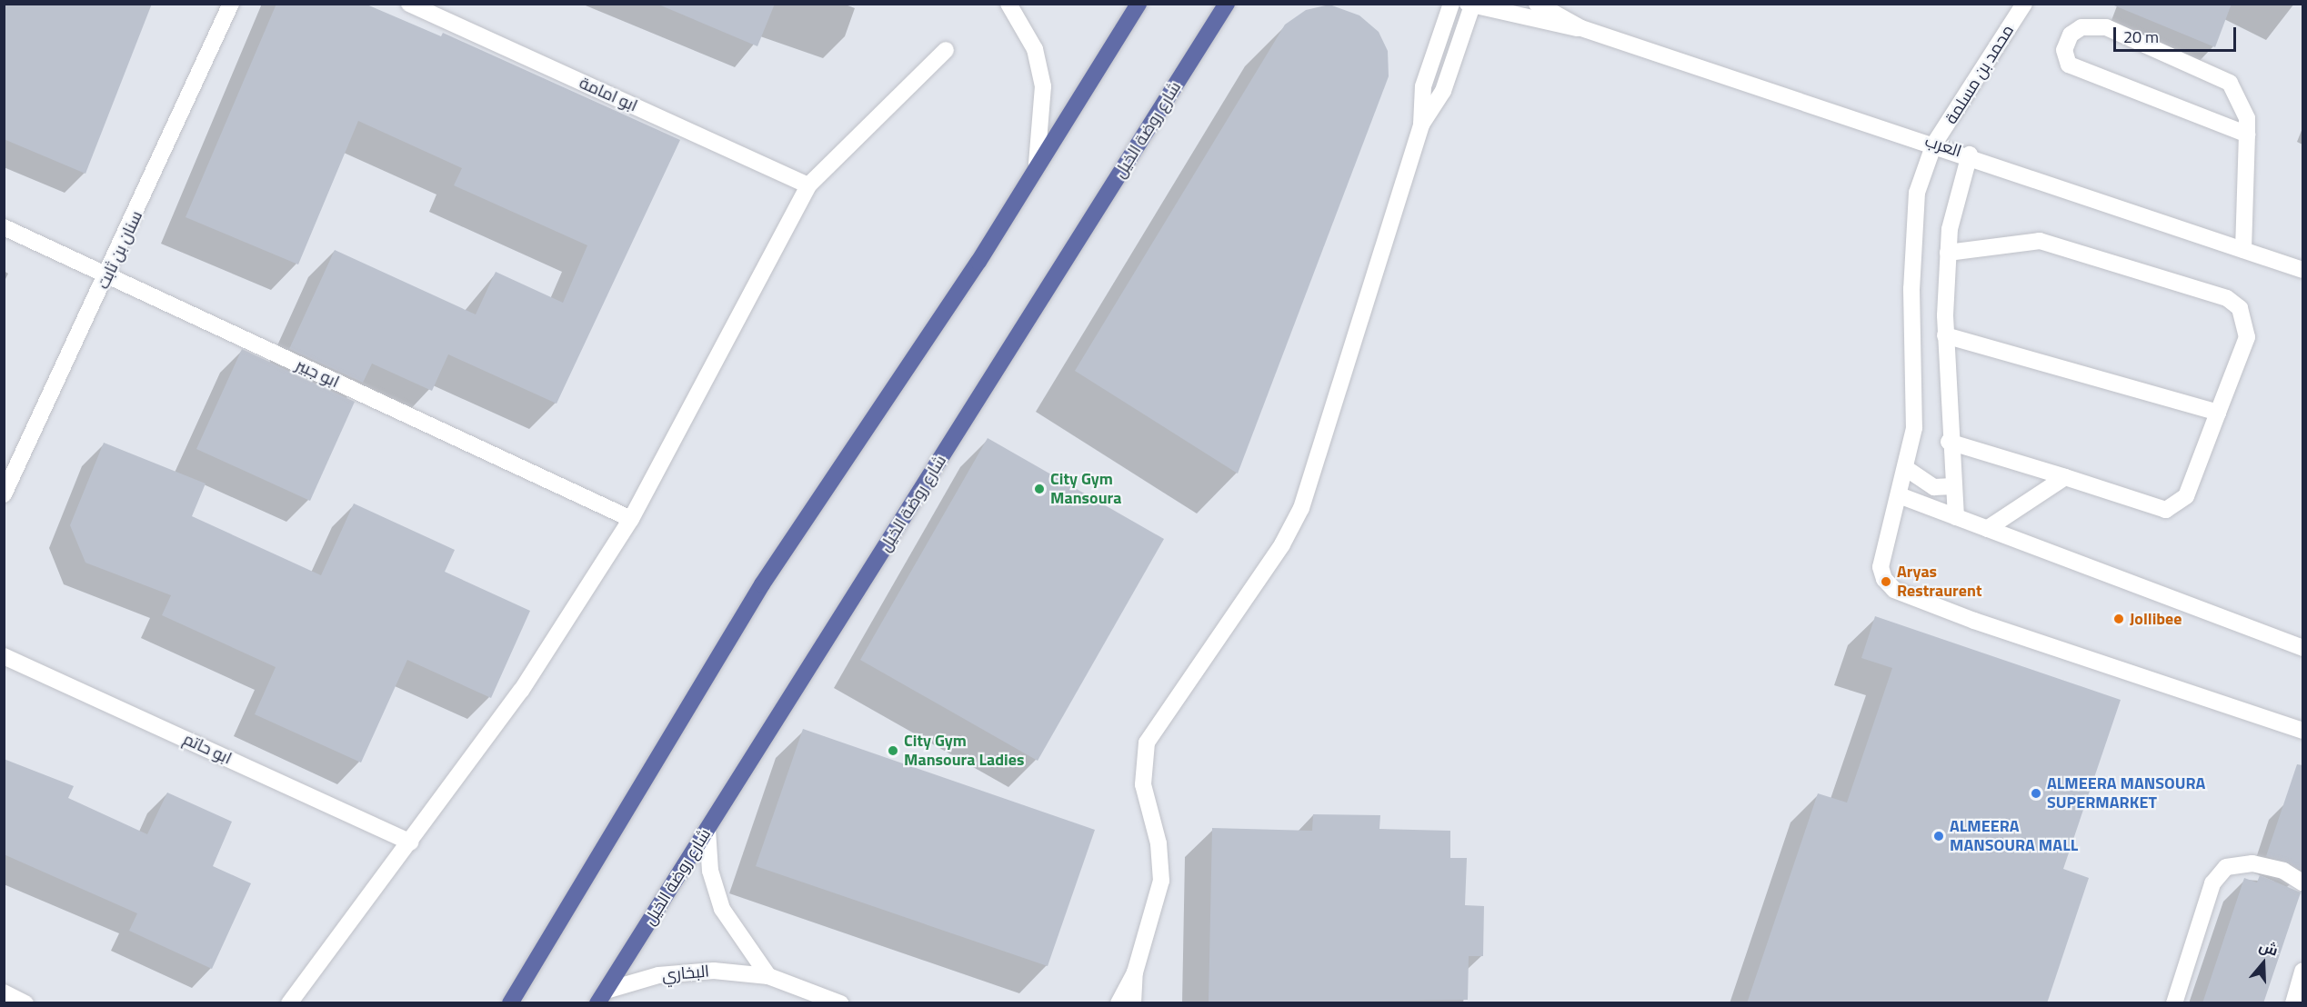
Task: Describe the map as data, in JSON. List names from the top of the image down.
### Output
{
  "streets": {
    "main road": ["شارع روضة الخيل"],
    "street": [
      "محمد بن مسلمة",
      "ابو امامة",
      "العرب",
      "سنان بن ثابت",
      "ابو جبير",
      "ابو حاتم",
      "البخاري"
    ]
  },
  "crossings": [
    ["محمد بن مسلمة", "العرب"],
    ["شارع روضة الخيل", "البخاري"],
    ["سنان بن ثابت", "ابو جبير"]
  ],
  "places": [
    "City Gym Mansoura",
    "Aryas Restraurent",
    "Jollibee",
    "City Gym Mansoura Ladies",
    "ALMEERA MANSOURA SUPERMARKET",
    "ALMEERA MANSOURA MALL"
  ],
  "scale_bar": "20 m",
  "north": "top"
}
